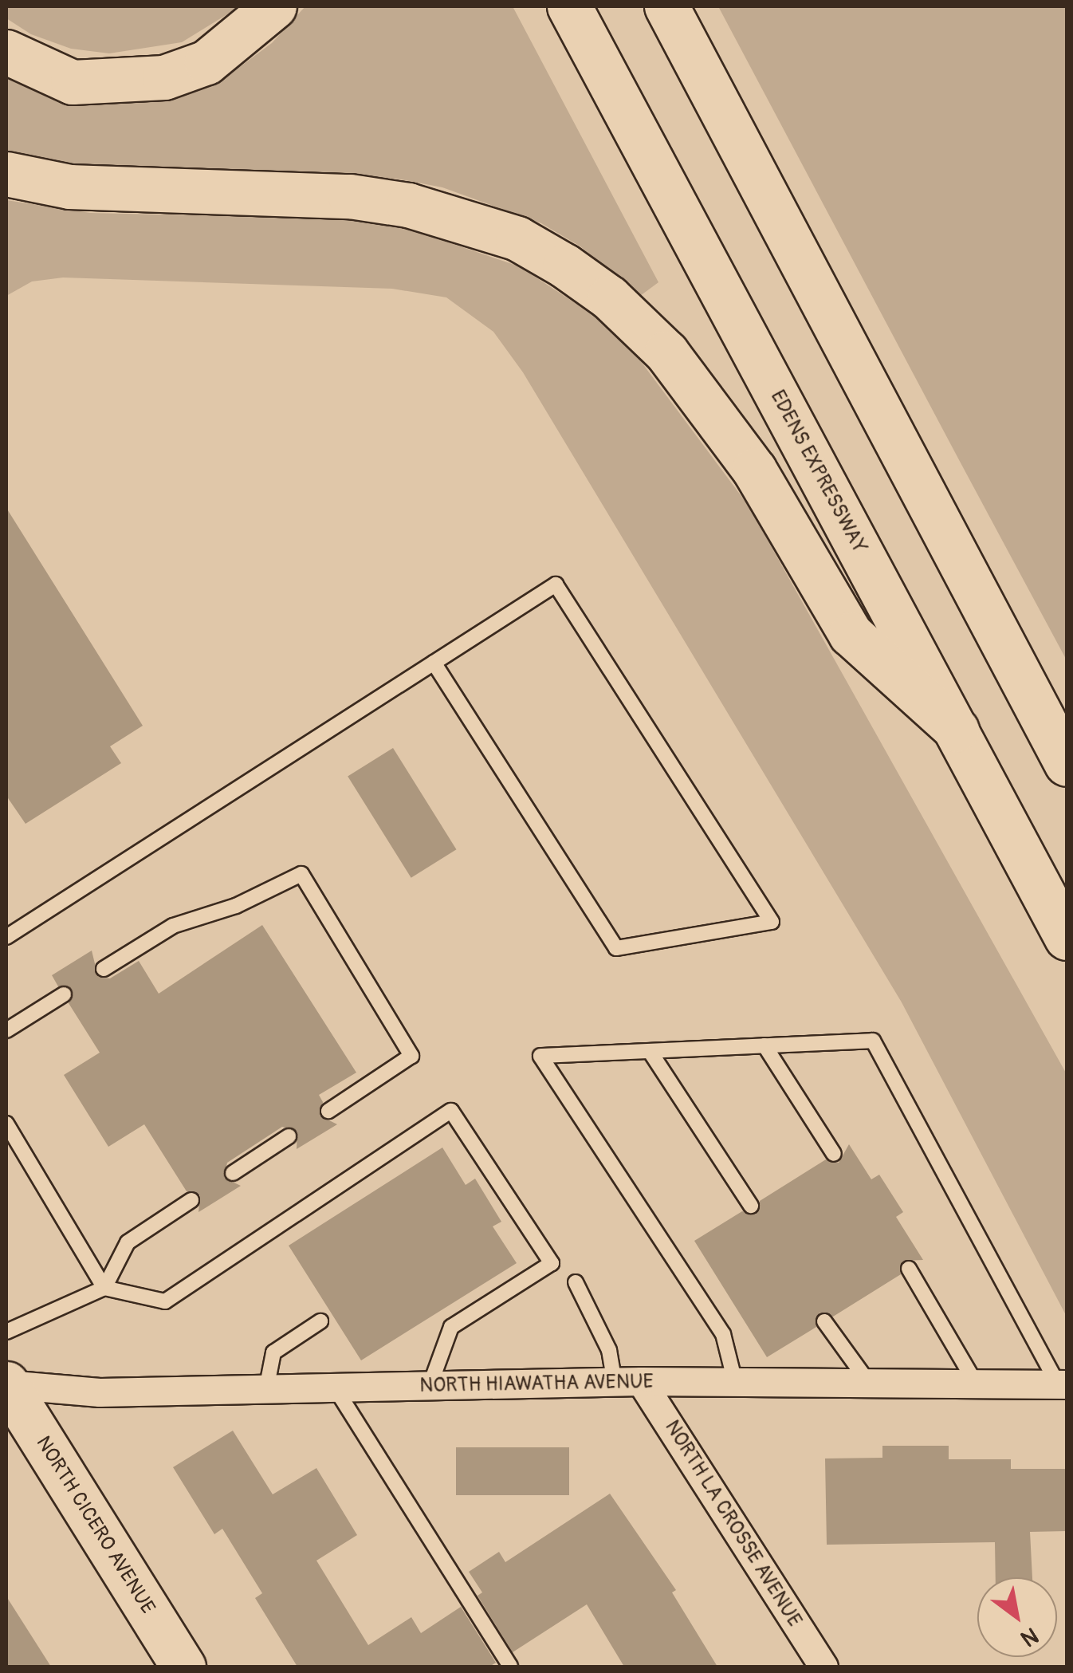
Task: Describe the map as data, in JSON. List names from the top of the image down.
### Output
{
  "streets": {
    "main road": ["EDENS EXPRESSWAY", "NORTH CICERO AVENUE"],
    "street": ["NORTH HIAWATHA AVENUE", "NORTH LA CROSSE AVENUE"]
  },
  "crossings": [
    ["NORTH HIAWATHA AVENUE", "NORTH LA CROSSE AVENUE"],
    ["NORTH HIAWATHA AVENUE", "NORTH CICERO AVENUE"]
  ],
  "north": "bottom right"
}
